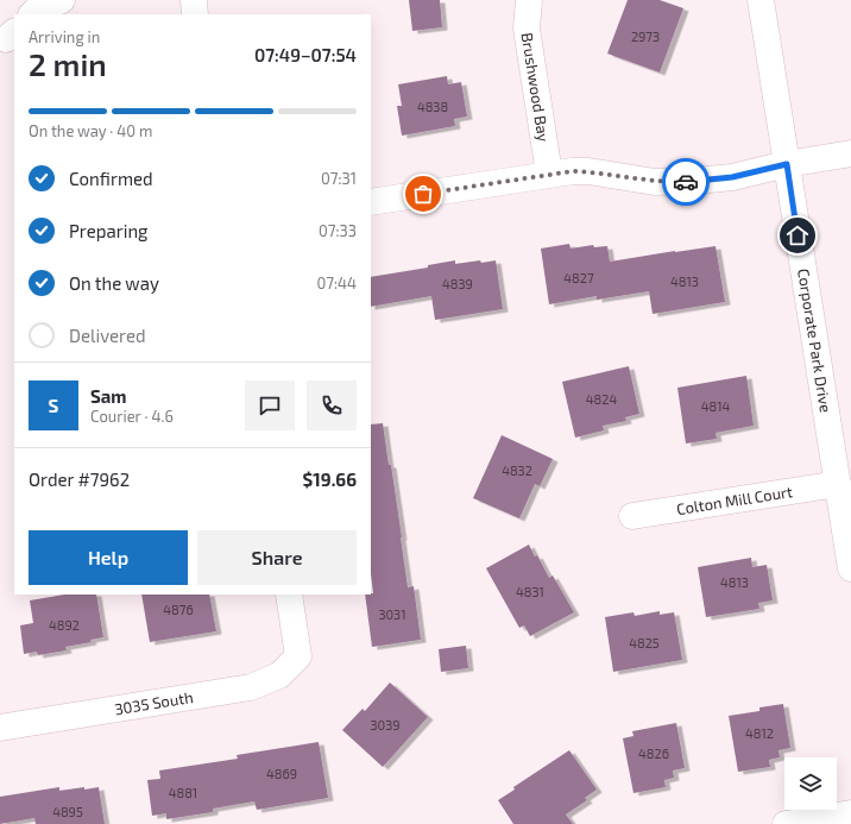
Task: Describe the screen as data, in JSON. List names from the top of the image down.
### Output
{
  "streets": {
    "street": [
      "Brushwood Bay",
      "Corporate Park Drive",
      "Colton Mill Court",
      "3035 South"
    ]
  },
  "crossings": [
    ["Corporate Park Drive", "Colton Mill Court"]
  ],
  "house_numbers": [
    "2973",
    "4838",
    "4827",
    "4813",
    "4839",
    "4824",
    "4814",
    "4832",
    "4813",
    "4831",
    "4876",
    "3031",
    "4892",
    "4825",
    "3039",
    "4812",
    "4826",
    "4869",
    "4881",
    "4895"
  ],
  "page": {
    "heading": ["2 min", "Arriving in", "07:49–07:54"],
    "panel": [
      "Sam",
      "Courier · 4.6",
      "Order #7962",
      "$19.66"
    ],
    "bar": "On the way · 40 m",
    "list": [
      ["Confirmed", "07:31"],
      ["Preparing", "07:33"],
      ["On the way", "07:44"],
      "Delivered"
    ],
    "round": "S",
    "buttons": ["Help", "Share"]
  }
}
